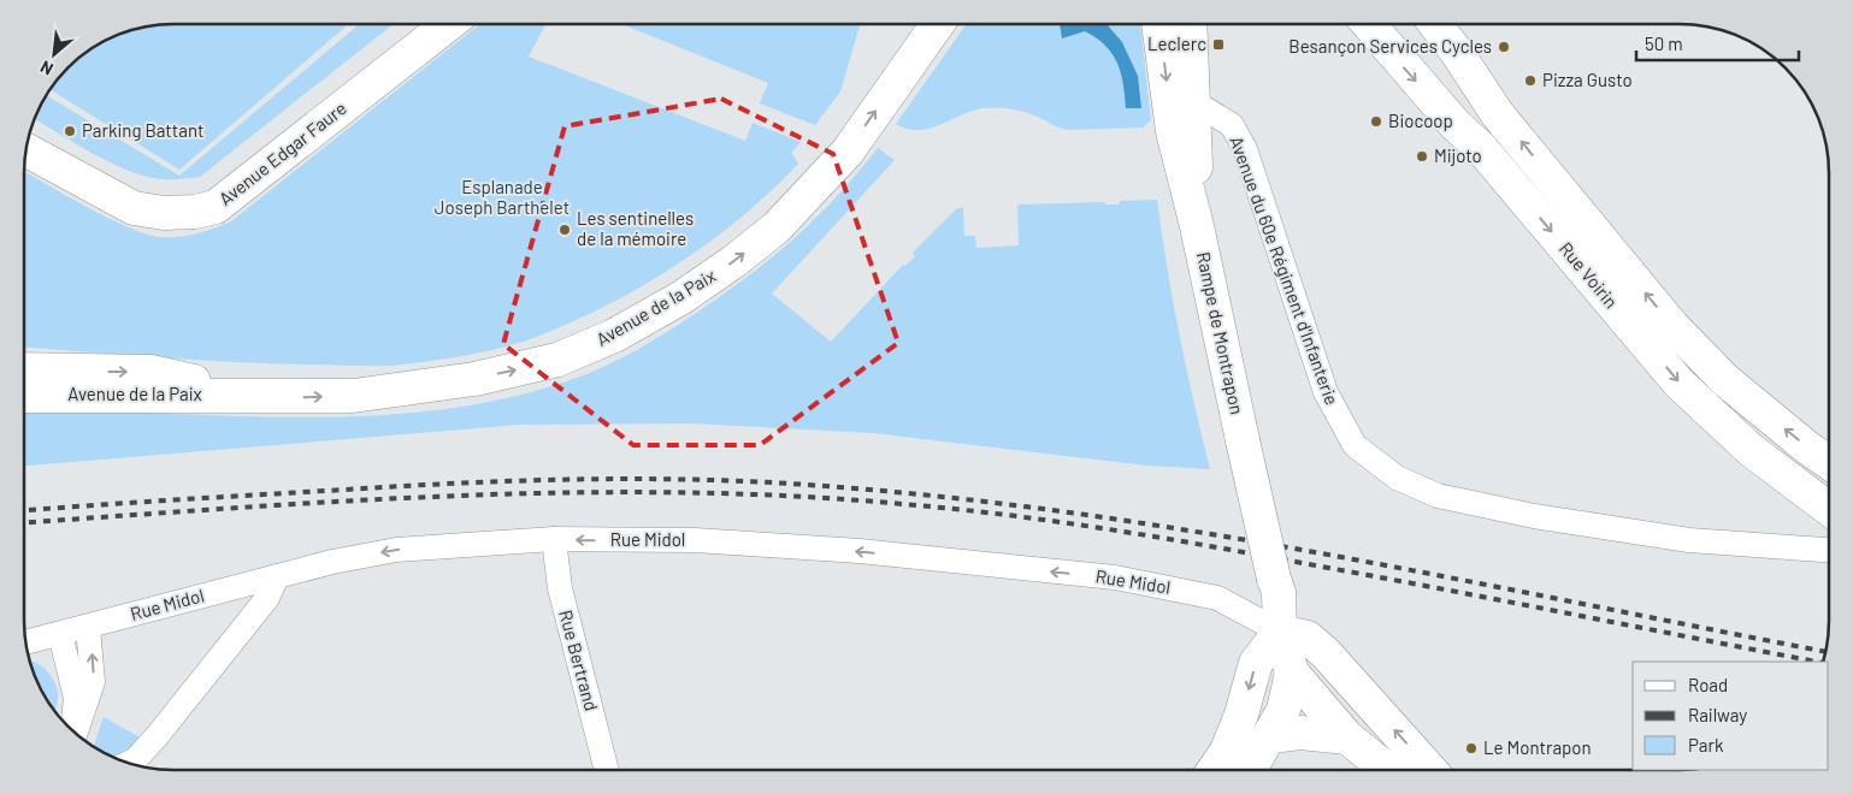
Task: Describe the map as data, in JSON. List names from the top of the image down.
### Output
{
  "streets": {
    "main road": [
      "Avenue Edgar Faure",
      "Rue Voirin",
      "Avenue de la Paix",
      "Rampe de Montrapon"
    ],
    "street": ["Avenue du 60e Régiment d'Infanterie", "Rue Midol", "Rue Bertrand"]
  },
  "crossings": [
    ["Avenue du 60e Régiment d'Infanterie", "Rampe de Montrapon"],
    ["Rampe de Montrapon", "Rue Midol"],
    ["Rue Midol", "Rue Bertrand"]
  ],
  "one_way": ["Avenue de la Paix", "Rue Midol"],
  "parks": ["Esplanade Joseph Barthelet"],
  "places": {
    "transit": ["Leclerc"],
    "other": [
      "Besançon Services Cycles",
      "Pizza Gusto",
      "Biocoop",
      "Parking Battant",
      "Mijoto",
      "Les sentinelles de la mémoire",
      "Le Montrapon"
    ]
  },
  "legend": ["Road", "Railway", "Park"],
  "scale_bar": "50 m",
  "north": "bottom left"
}
